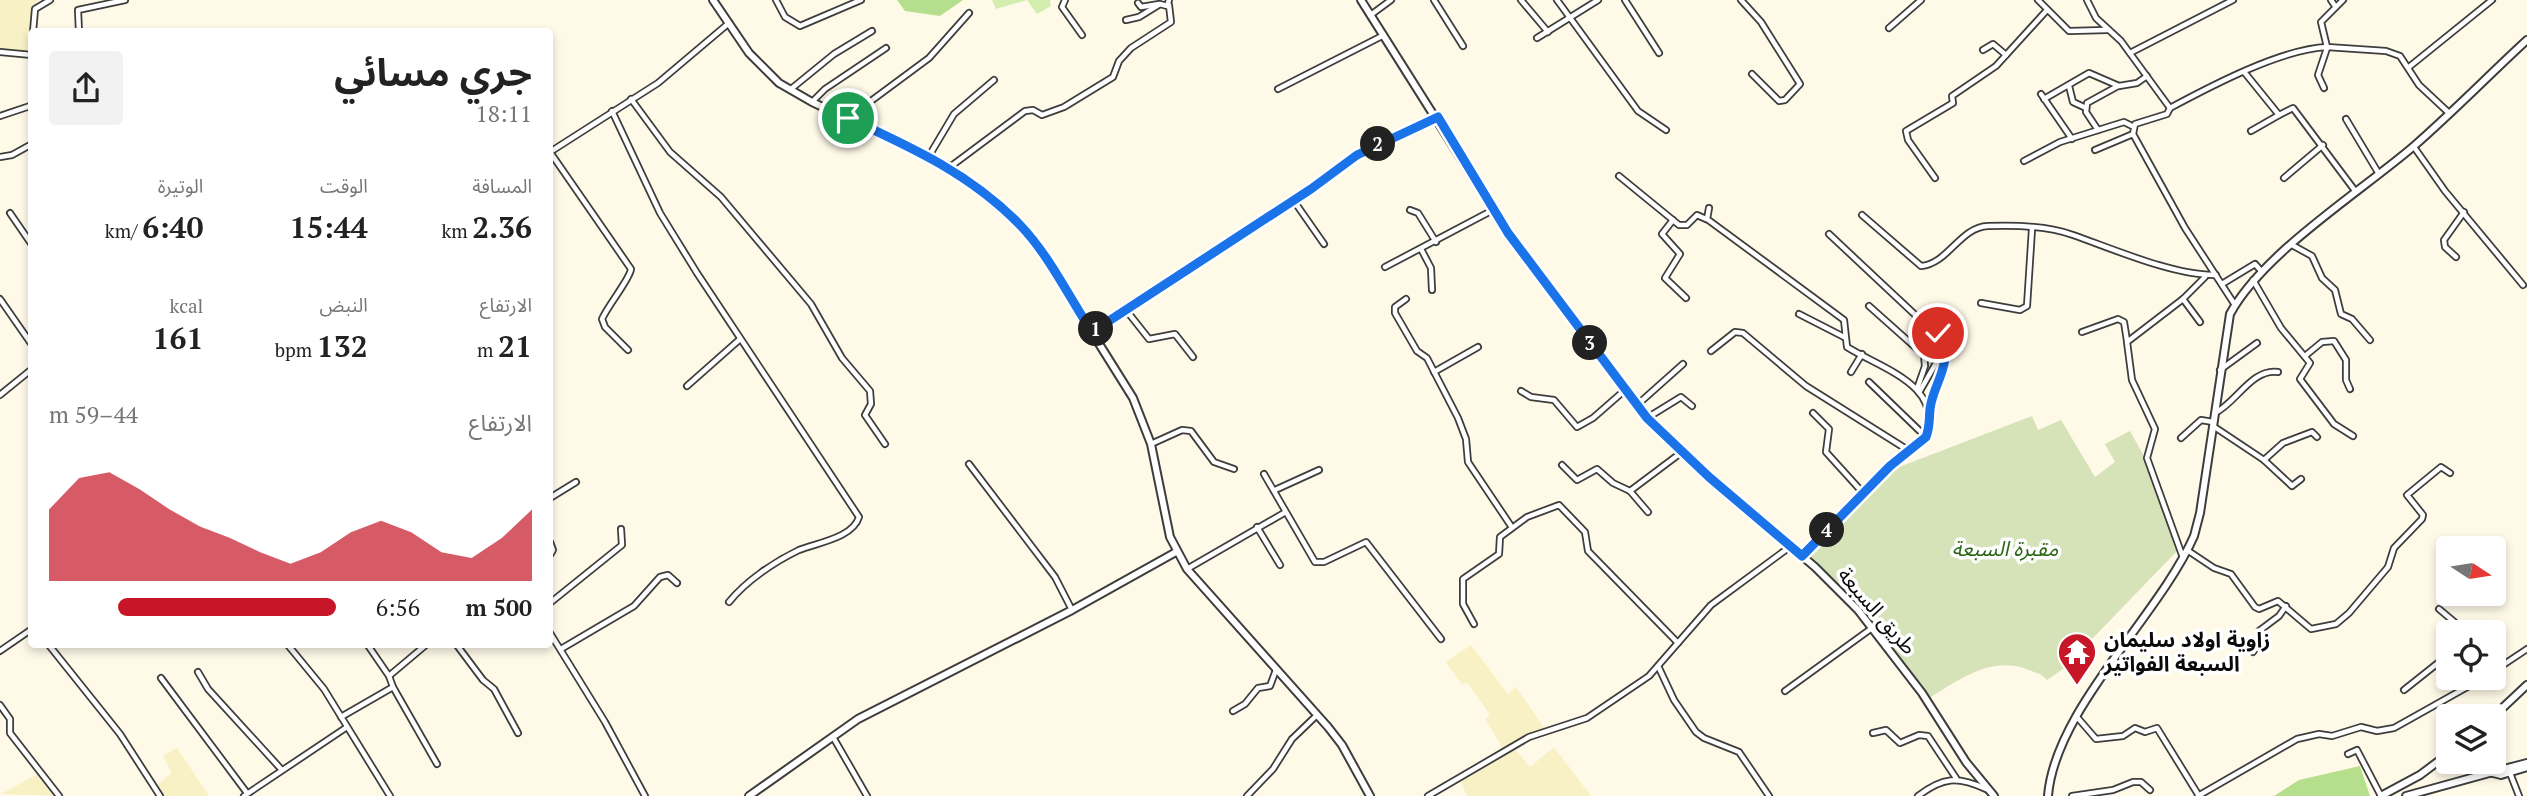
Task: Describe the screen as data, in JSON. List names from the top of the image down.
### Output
{
  "streets": {
    "street": ["طريق السبعة"]
  },
  "parks": ["مقبرة السبعة"],
  "places": {
    "temple": ["زاوية اولاد سليمان السبعة الفواتير"]
  },
  "north": "right",
  "page": {
    "heading": ["جري مسائي", "18:11"],
    "pins": [
      "2",
      "1",
      "3",
      "4"
    ],
    "stats": [
      ["المسافة", "2.36 km"],
      ["الوقت", "15:44"],
      ["الوتيرة", "6:40 /km"],
      ["الارتفاع", "21 m"],
      ["النبض", "132 bpm"],
      ["kcal", "161"]
    ],
    "chart": ["الارتفاع", "44–59 m"],
    "list": [
      {
        "name": "500 m",
        "note": "6:56"
      }
    ]
  }
}
